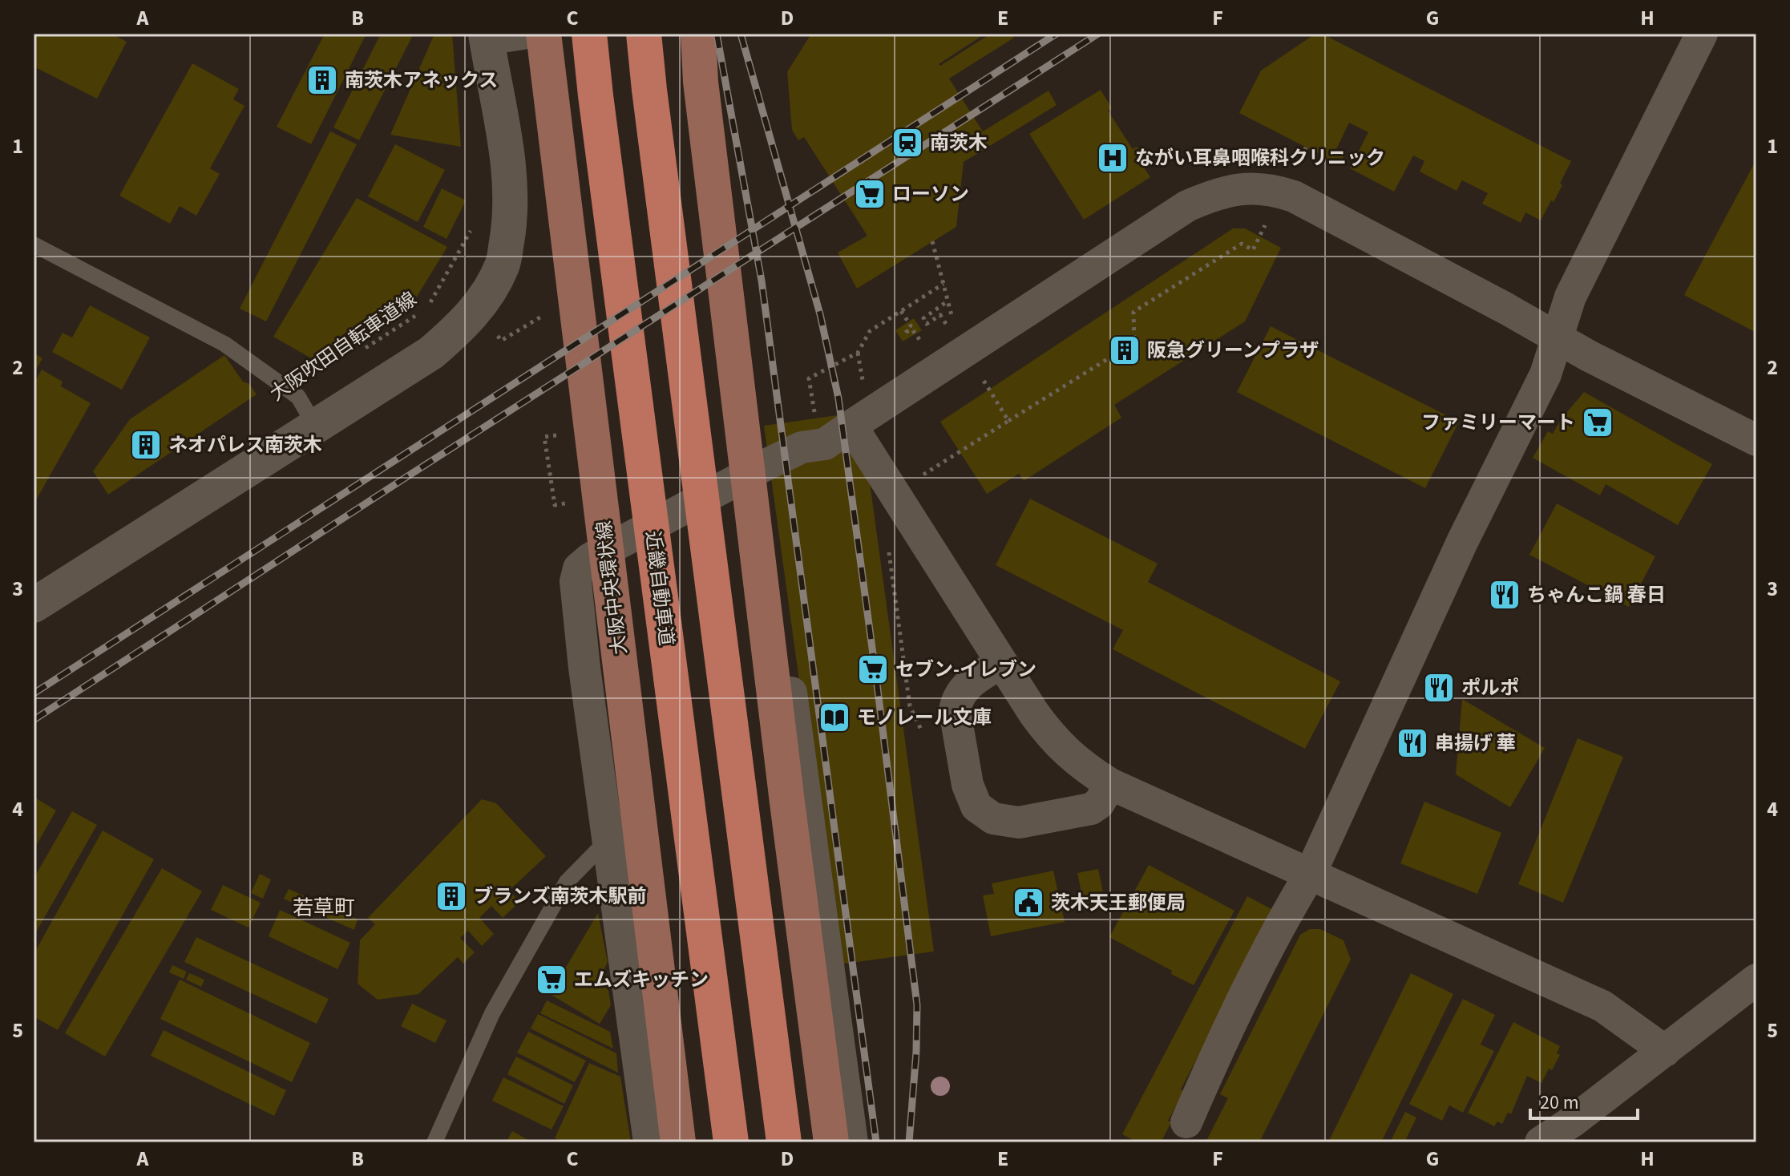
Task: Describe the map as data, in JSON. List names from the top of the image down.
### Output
{
  "streets": {
    "highway": ["近畿自動車道"],
    "main road": ["大阪中央環状線"],
    "path": ["大阪吹田自転車道線"]
  },
  "districts": ["若草町"],
  "places": {
    "building": [
      "南茨木アネックス",
      "阪急グリーンプラザ",
      "ネオパレス南茨木",
      "ブランズ南茨木駅前"
    ],
    "station": ["南茨木"],
    "hospital": ["ながい耳鼻咽喉科クリニック"],
    "supermarket": [
      "ローソン",
      "ファミリーマート",
      "セブン-イレブン",
      "エムズキッチン"
    ],
    "restaurant": ["ちゃんこ鍋 春日", "ポルポ", "串揚げ 華"],
    "library": ["モノレール文庫"],
    "public building": ["茨木天王郵便局"]
  },
  "scale_bar": "20 m",
  "grid": {
    "columns": [
      "A",
      "B",
      "C",
      "D",
      "E",
      "F",
      "G",
      "H"
    ],
    "rows": [
      "1",
      "2",
      "3",
      "4",
      "5"
    ]
  }
}
